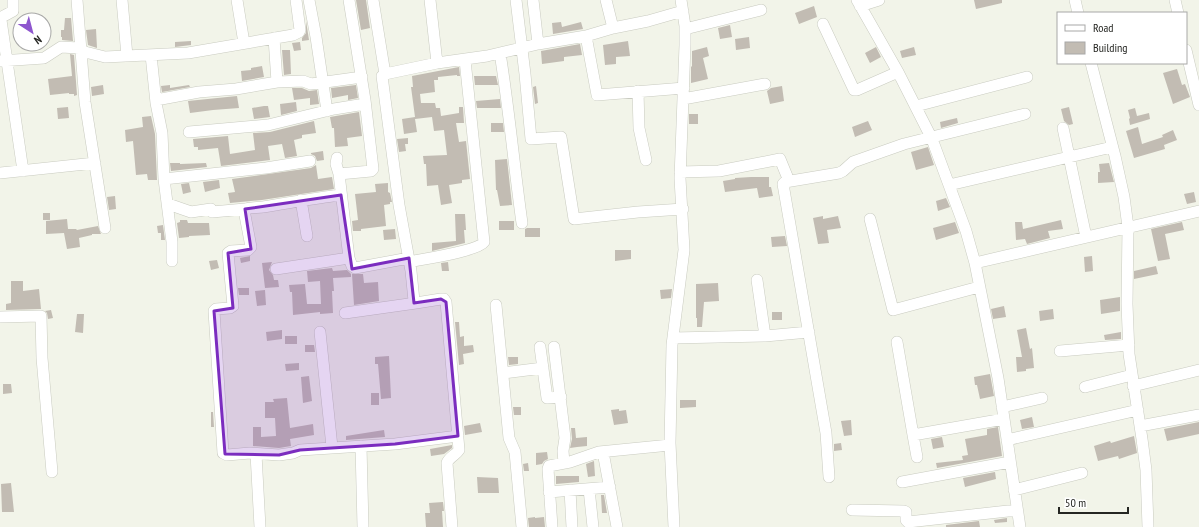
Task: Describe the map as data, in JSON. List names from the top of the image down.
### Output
{
  "legend": ["Road", "Building"],
  "scale_bar": "50 m",
  "north": "bottom right"
}
